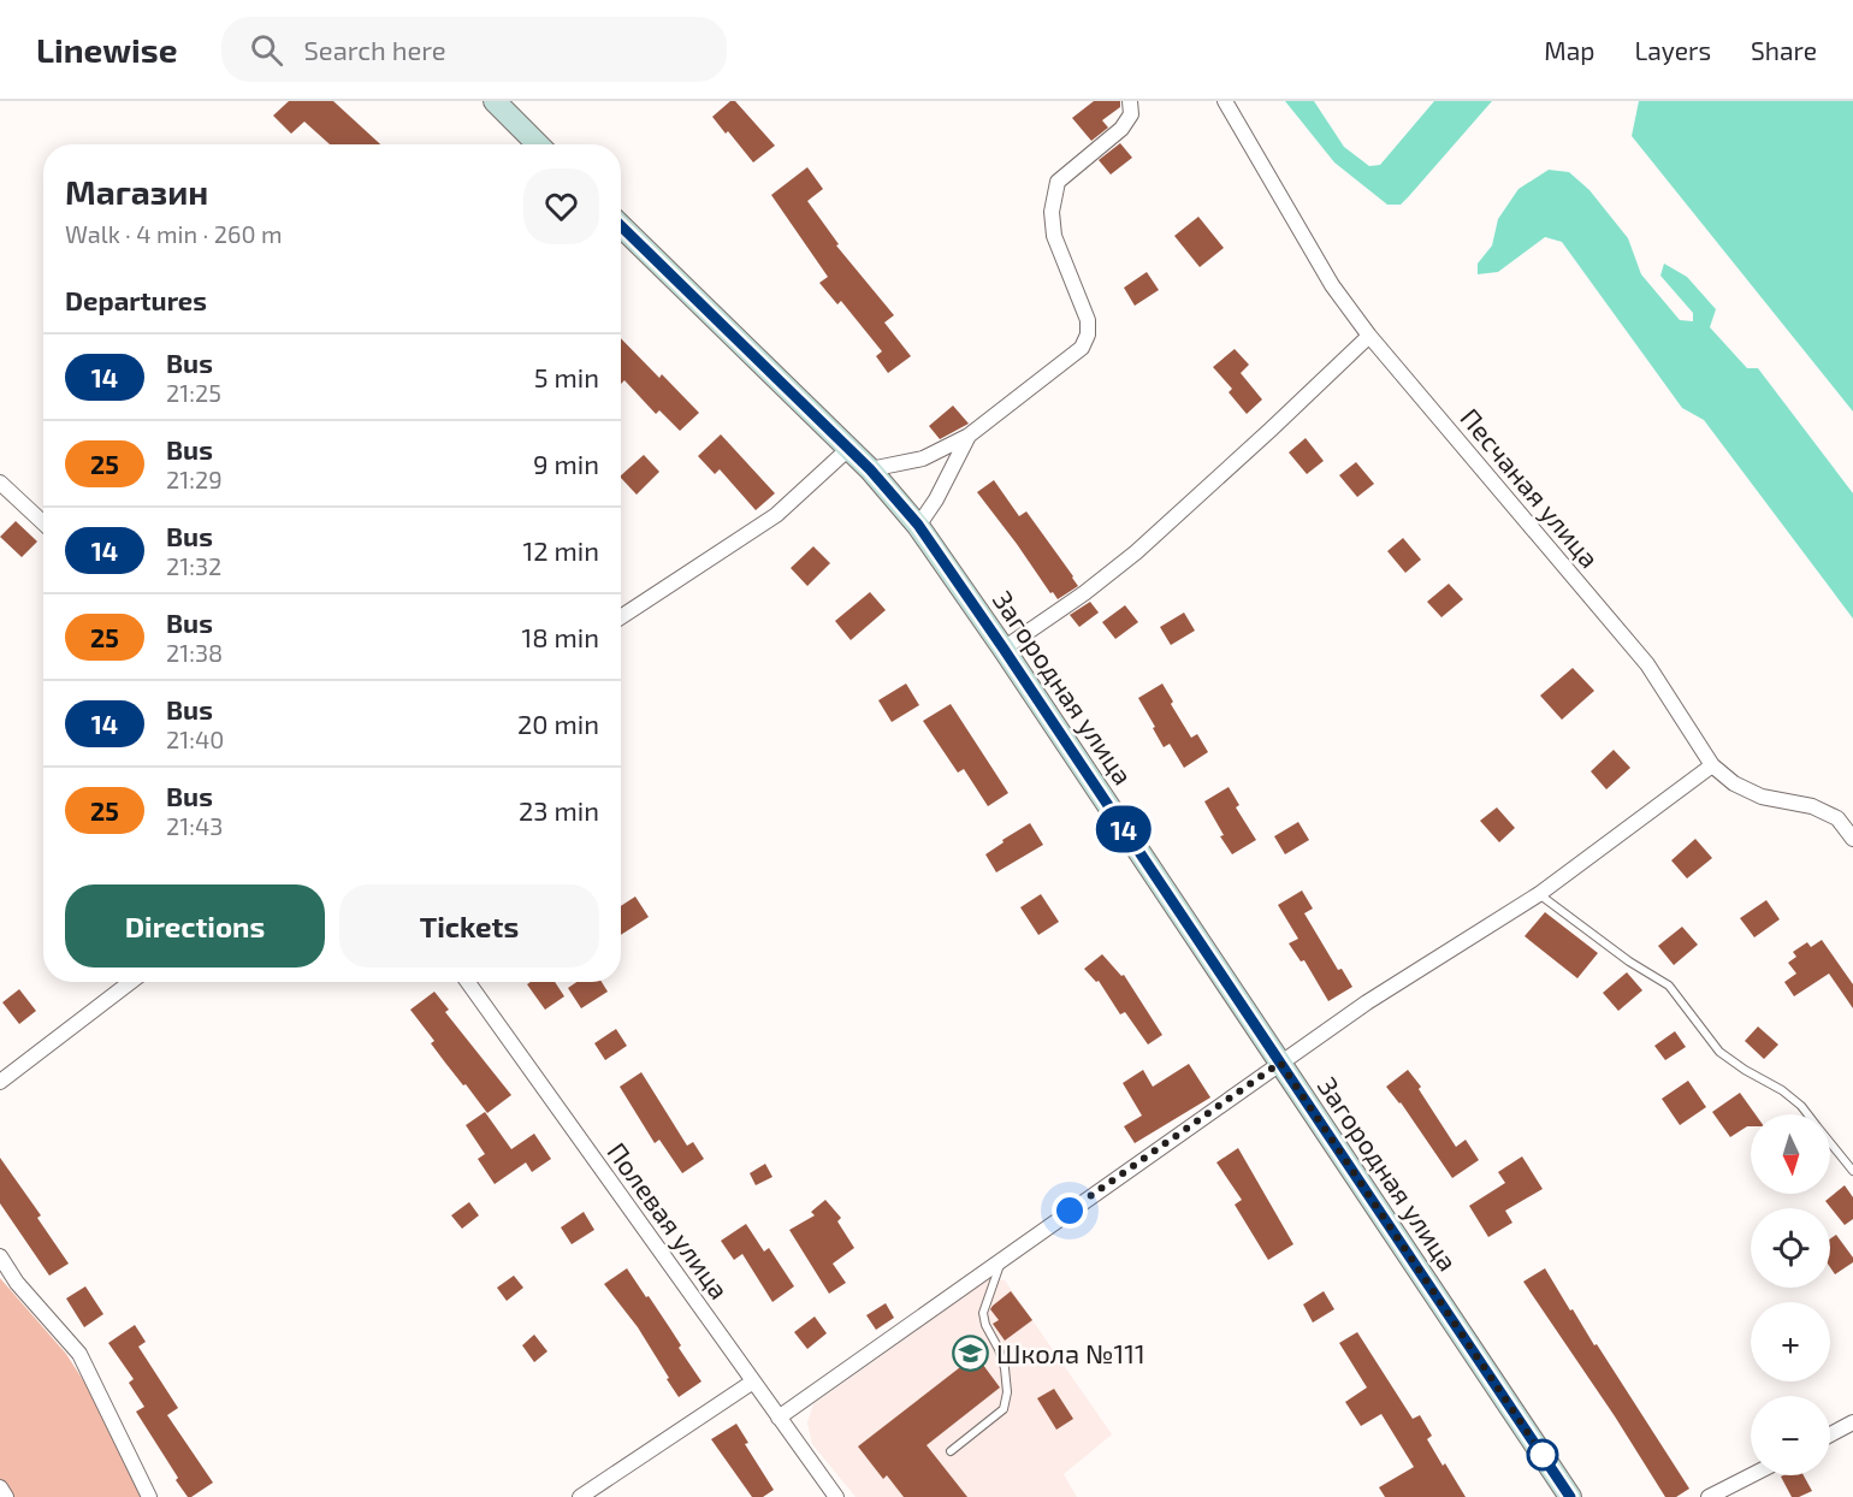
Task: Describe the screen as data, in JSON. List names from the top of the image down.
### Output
{
  "streets": {
    "street": ["Песчаная улица", "Загородная улица", "Полевая улица"]
  },
  "places": {
    "school or university": ["Школа №111"]
  },
  "lines": ["bus line 14"],
  "north": "bottom",
  "page": {
    "header": "Linewise",
    "search": "Search here",
    "nav": ["Map", "Layers", "Share"],
    "on_map": "14",
    "heading": [
      ["Магазин", "Walk · 4 min · 260 m"],
      "Departures"
    ],
    "list": [
      {
        "mark": "14",
        "name": "Bus",
        "note": "21:25",
        "value": "5 min"
      },
      {
        "mark": "25",
        "name": "Bus",
        "note": "21:29",
        "value": "9 min"
      },
      {
        "mark": "14",
        "name": "Bus",
        "note": "21:32",
        "value": "12 min"
      },
      {
        "mark": "25",
        "name": "Bus",
        "note": "21:38",
        "value": "18 min"
      },
      {
        "mark": "14",
        "name": "Bus",
        "note": "21:40",
        "value": "20 min"
      },
      {
        "mark": "25",
        "name": "Bus",
        "note": "21:43",
        "value": "23 min"
      }
    ],
    "buttons": ["Directions", "Tickets"],
    "map_buttons": ["+", "−"]
  }
}
